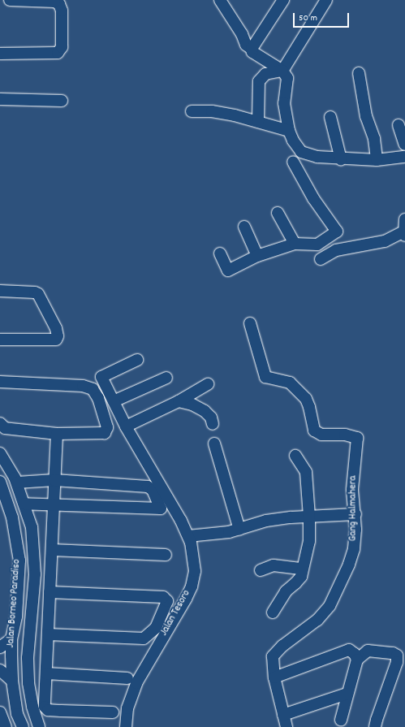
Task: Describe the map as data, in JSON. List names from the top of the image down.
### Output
{
  "streets": {
    "street": ["Gang Halmahera", "Jalan Borneo Paradiso", "Jalan Tesoro"]
  },
  "scale_bar": "50 m"
}
